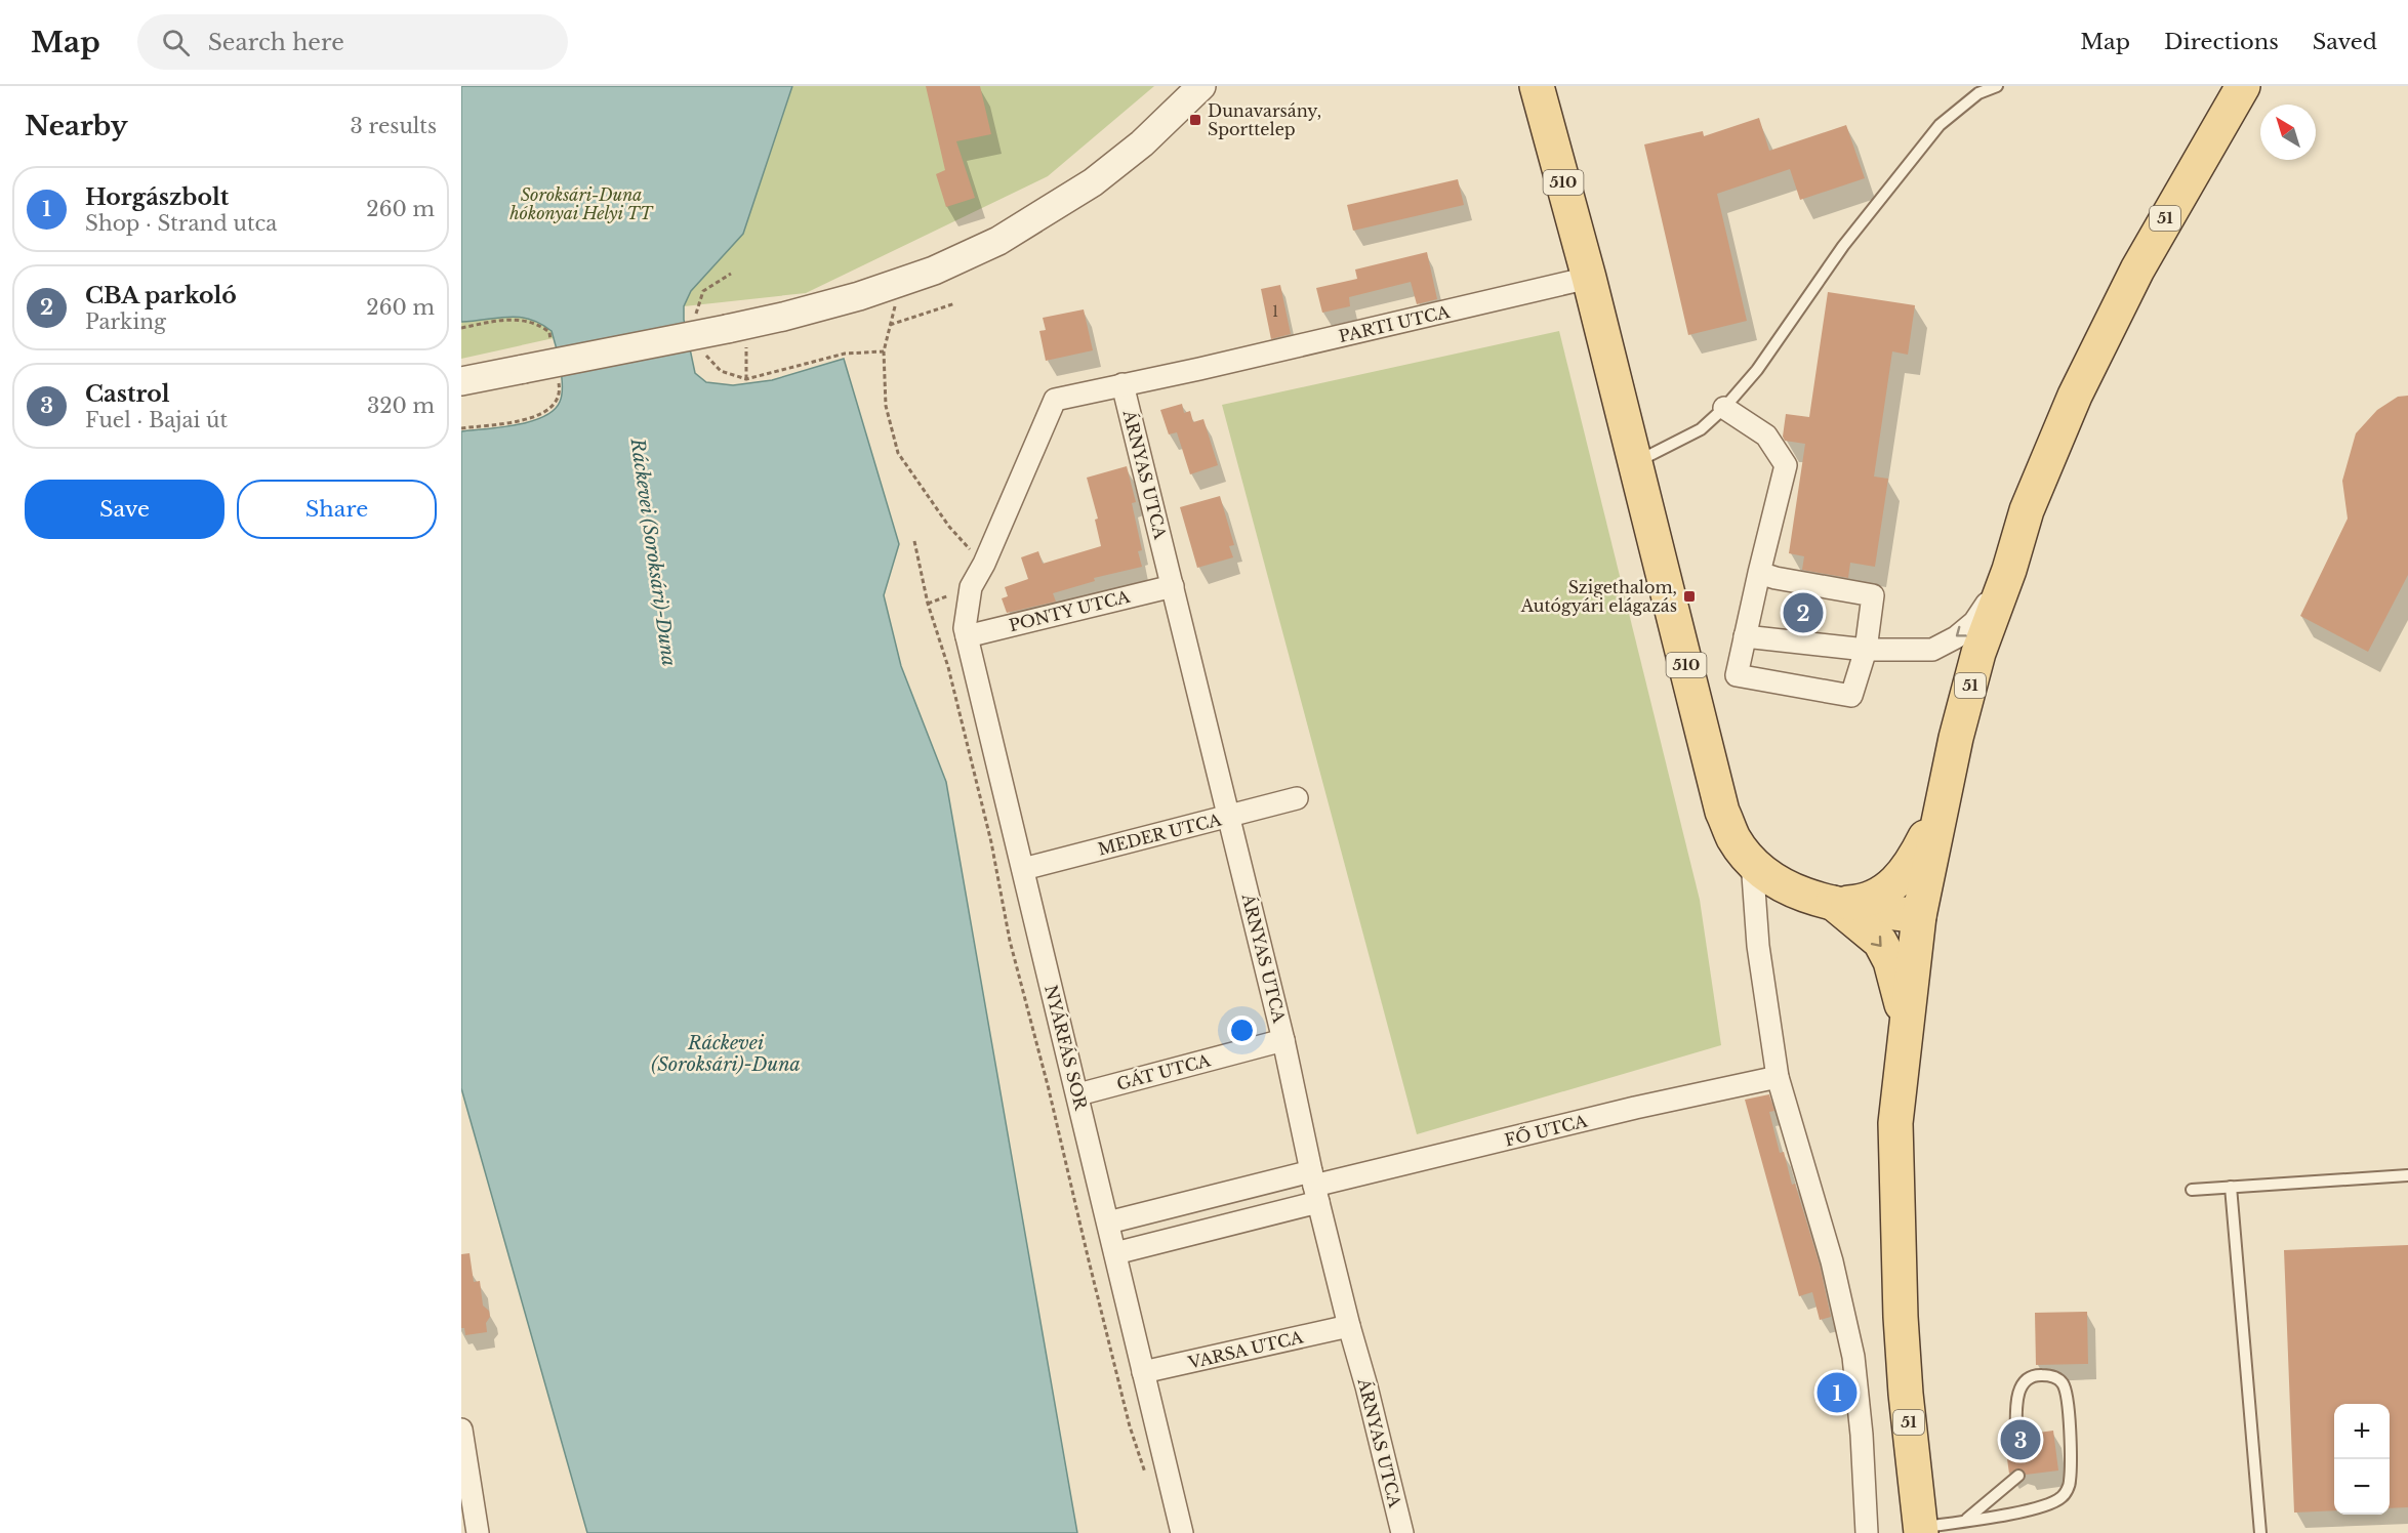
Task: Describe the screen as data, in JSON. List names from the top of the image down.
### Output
{
  "streets": {
    "main road": ["510", "51"],
    "street": [
      "PARTI UTCA",
      "ÁRNYAS UTCA",
      "PONTY UTCA",
      "MEDER UTCA",
      "NYÁRFÁS SOR",
      "GÁT UTCA",
      "FŐ UTCA",
      "VARSA UTCA"
    ]
  },
  "crossings": [
    ["510", "51"],
    ["510", "PARTI UTCA"],
    ["PARTI UTCA", "ÁRNYAS UTCA"],
    ["PARTI UTCA", "NYÁRFÁS SOR"],
    ["ÁRNYAS UTCA", "PONTY UTCA"],
    ["ÁRNYAS UTCA", "MEDER UTCA"],
    ["ÁRNYAS UTCA", "NYÁRFÁS SOR"],
    ["ÁRNYAS UTCA", "GÁT UTCA"],
    ["ÁRNYAS UTCA", "FŐ UTCA"],
    ["ÁRNYAS UTCA", "VARSA UTCA"],
    ["PONTY UTCA", "NYÁRFÁS SOR"],
    ["MEDER UTCA", "NYÁRFÁS SOR"],
    ["NYÁRFÁS SOR", "GÁT UTCA"],
    ["NYÁRFÁS SOR", "FŐ UTCA"],
    ["NYÁRFÁS SOR", "VARSA UTCA"]
  ],
  "water": ["Ráckevei (Soroksári)-Duna"],
  "parks": ["Soroksári-Duna hókonyai Helyi TT"],
  "places": {
    "transit": ["Dunavarsány, Sporttelep", "Szigethalom, Autógyári elágazás"]
  },
  "house_numbers": ["1"],
  "north": "top left",
  "page": {
    "header": "Map",
    "search": "Search here",
    "nav": ["Map", "Directions", "Saved"],
    "heading": ["Nearby", "3 results"],
    "list": [
      {
        "mark": "1",
        "name": "Horgászbolt",
        "note": "Shop · Strand utca",
        "value": "260 m"
      },
      {
        "mark": "2",
        "name": "CBA parkoló",
        "note": "Parking",
        "value": "260 m"
      },
      {
        "mark": "3",
        "name": "Castrol",
        "note": "Fuel · Bajai út",
        "value": "320 m"
      }
    ],
    "buttons": ["Save", "Share"],
    "pins": ["2", "1", "3"],
    "map_buttons": ["+", "−"]
  }
}
